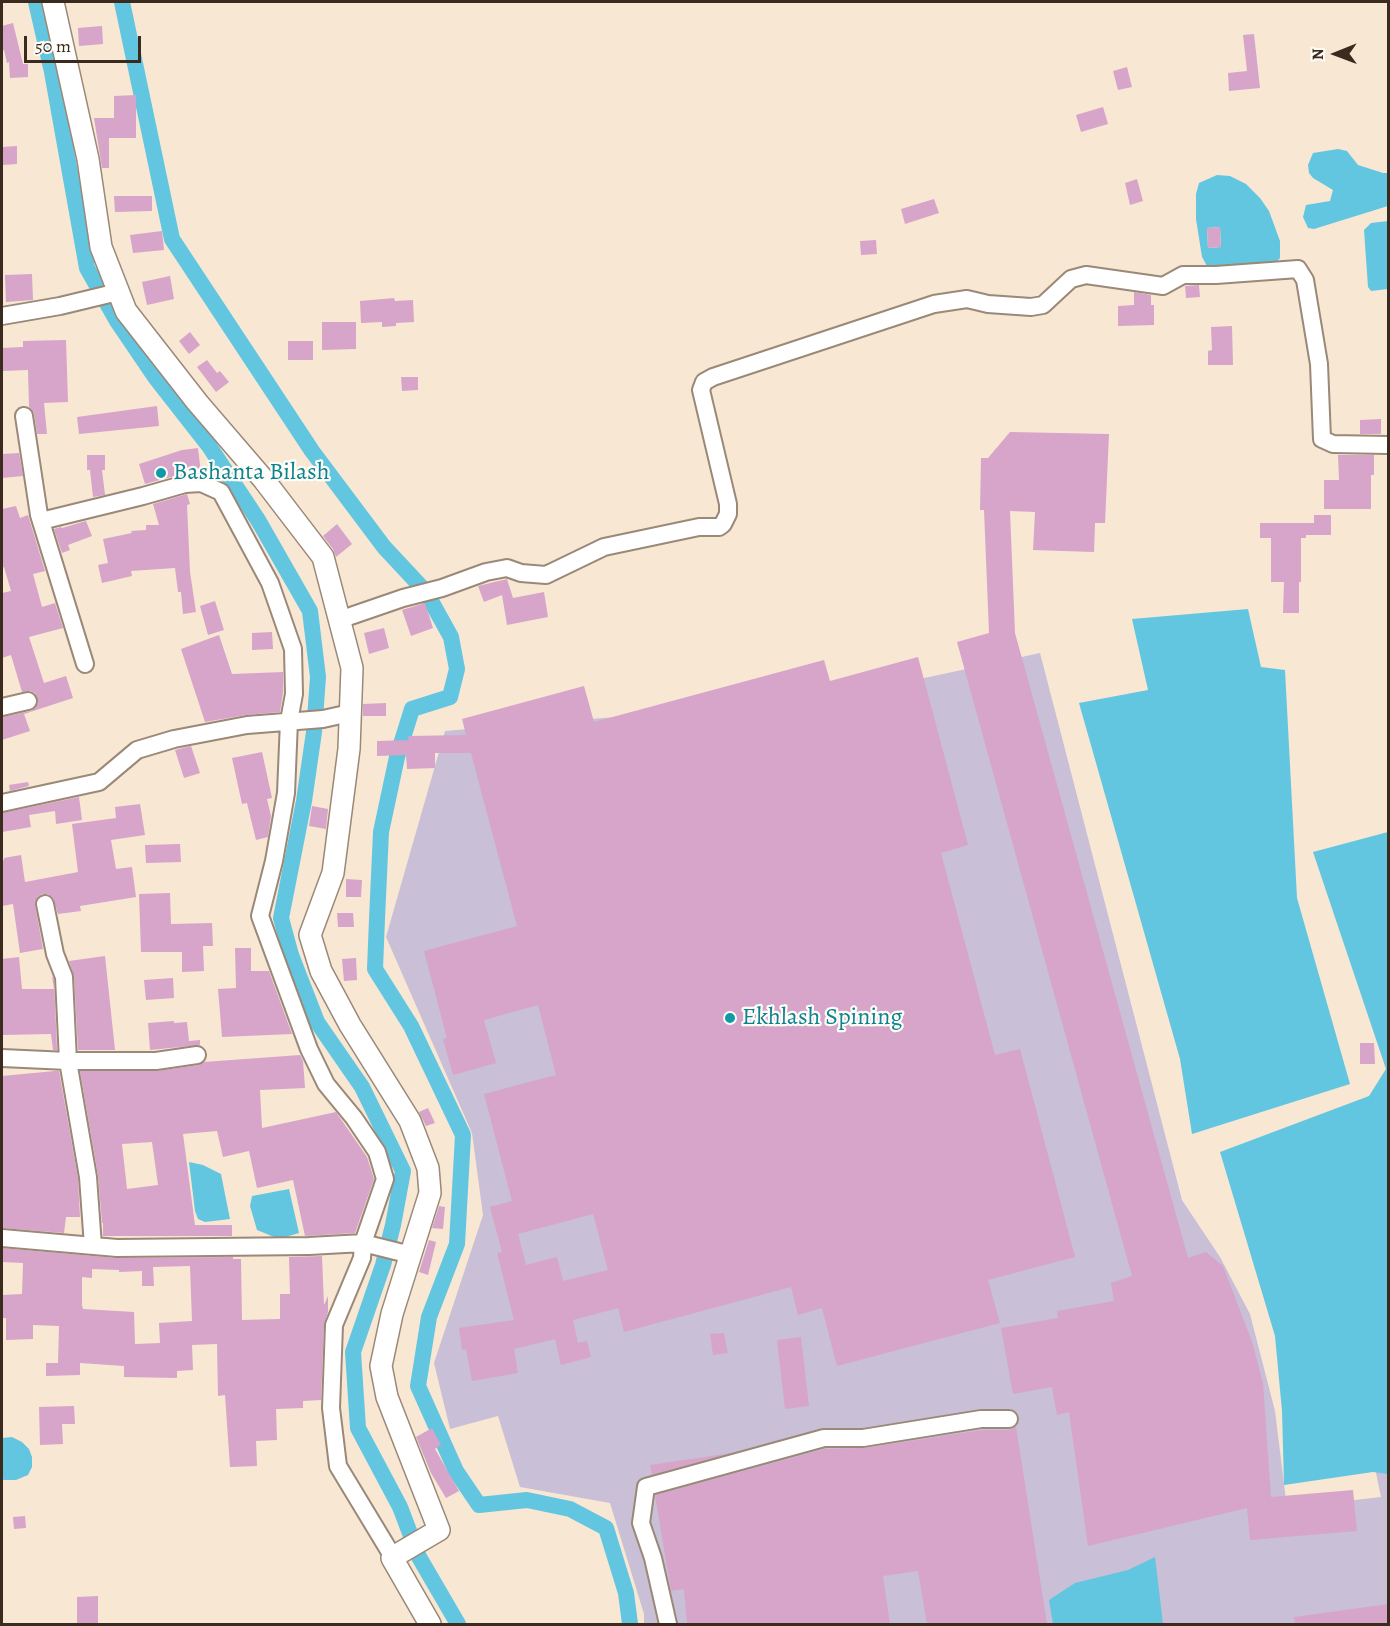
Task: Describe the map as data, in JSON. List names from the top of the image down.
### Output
{
  "places": ["Bashanta Bilash", "Ekhlash Spining"],
  "scale_bar": "50 m",
  "north": "left"
}
